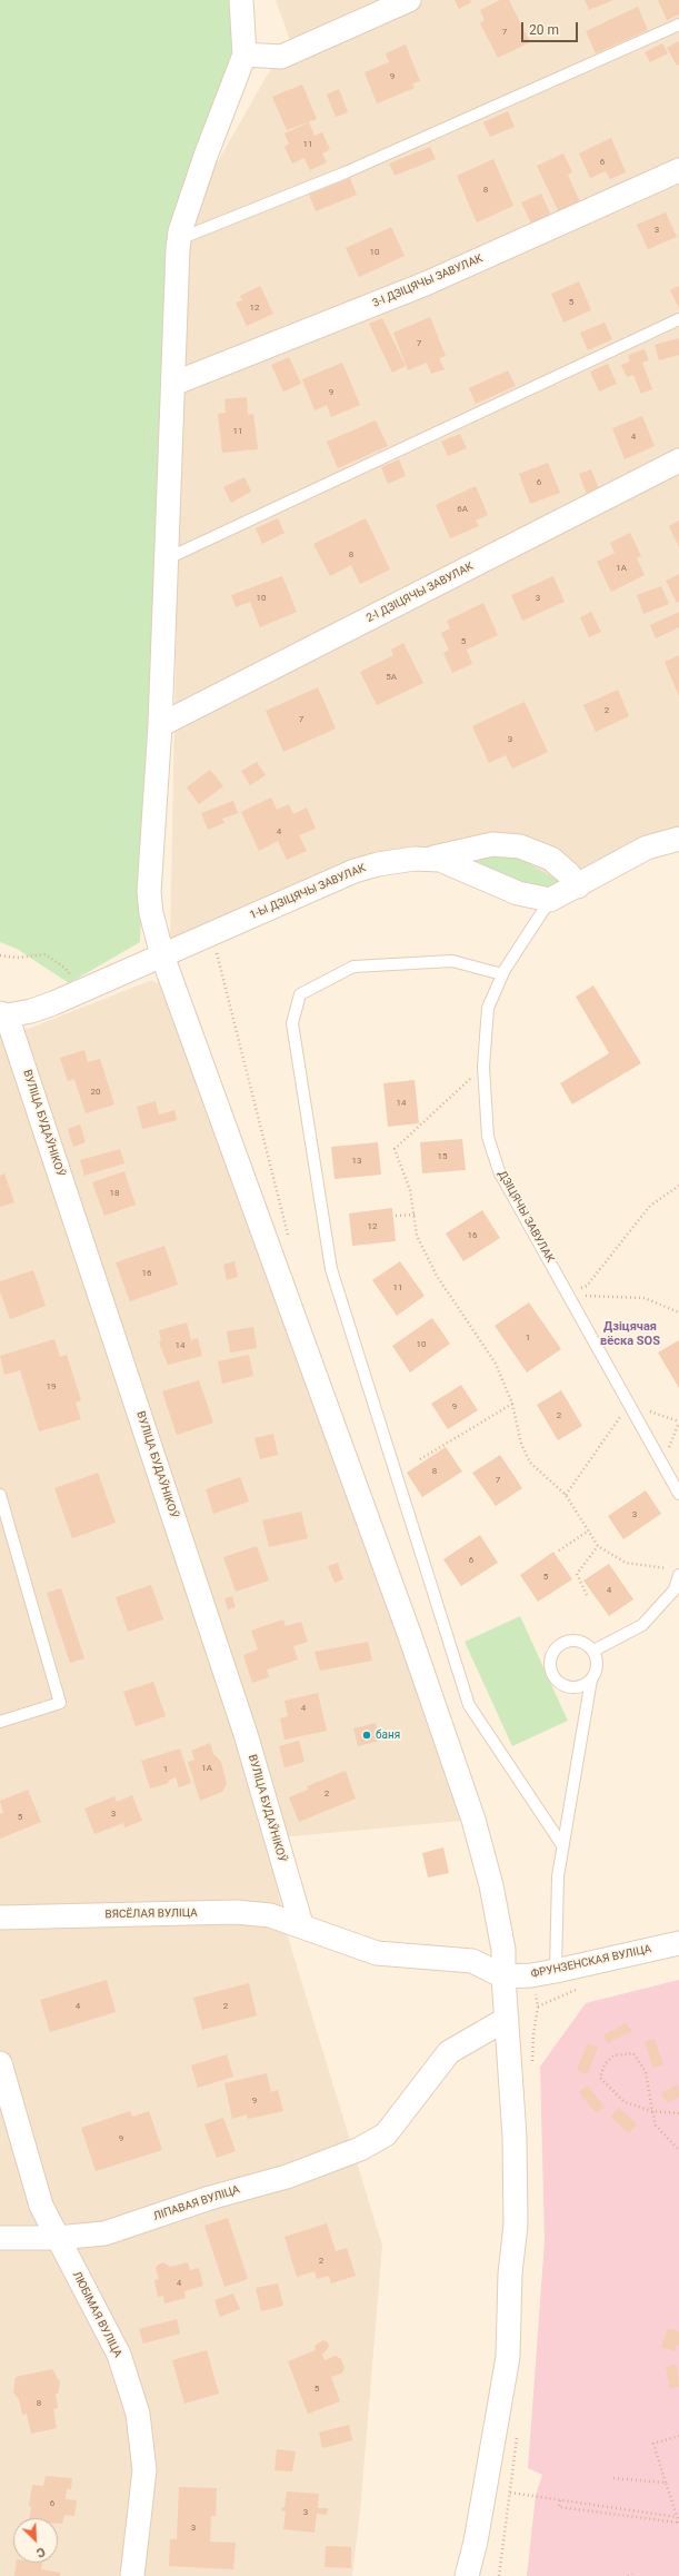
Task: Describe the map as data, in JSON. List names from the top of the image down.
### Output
{
  "streets": {
    "street": [
      "3-І ДЗІЦЯЧЫ ЗАВУЛАК",
      "2-І ДЗІЦЯЧЫ ЗАВУЛАК",
      "1-Ы ДЗІЦЯЧЫ ЗАВУЛАК",
      "ВУЛІЦА БУДАЎНІКОЎ",
      "ВЯСЁЛАЯ ВУЛІЦА",
      "ФРУНЗЕНСКАЯ ВУЛІЦА",
      "ЛІПАВАЯ ВУЛІЦА",
      "ЛЮБІМАЯ ВУЛІЦА"
    ],
    "lane": ["ДЗІЦЯЧЫ ЗАВУЛАК"]
  },
  "crossings": [
    ["1-Ы ДЗІЦЯЧЫ ЗАВУЛАК", "ВУЛІЦА БУДАЎНІКОЎ"],
    ["1-Ы ДЗІЦЯЧЫ ЗАВУЛАК", "ДЗІЦЯЧЫ ЗАВУЛАК"],
    ["ВУЛІЦА БУДАЎНІКОЎ", "ВЯСЁЛАЯ ВУЛІЦА"],
    ["ВЯСЁЛАЯ ВУЛІЦА", "ФРУНЗЕНСКАЯ ВУЛІЦА"],
    ["ЛІПАВАЯ ВУЛІЦА", "ЛЮБІМАЯ ВУЛІЦА"]
  ],
  "districts": ["Дзіцячая вёска SOS"],
  "places": ["баня"],
  "house_numbers": [
    "7",
    "9",
    "11",
    "6",
    "8",
    "3",
    "10",
    "5",
    "12",
    "7",
    "9",
    "11",
    "4",
    "6",
    "6А",
    "8",
    "1А",
    "10",
    "3",
    "5",
    "5А",
    "2",
    "7",
    "3",
    "4",
    "20",
    "14",
    "15",
    "13",
    "18",
    "12",
    "16",
    "16",
    "11",
    "1",
    "10",
    "14",
    "19",
    "9",
    "2",
    "8",
    "7",
    "3",
    "6",
    "5",
    "4",
    "4",
    "1А",
    "1",
    "2",
    "3",
    "5",
    "4",
    "2",
    "9",
    "9",
    "2",
    "4",
    "5",
    "8",
    "6",
    "3",
    "3"
  ],
  "scale_bar": "20 m",
  "north": "bottom right"
}
